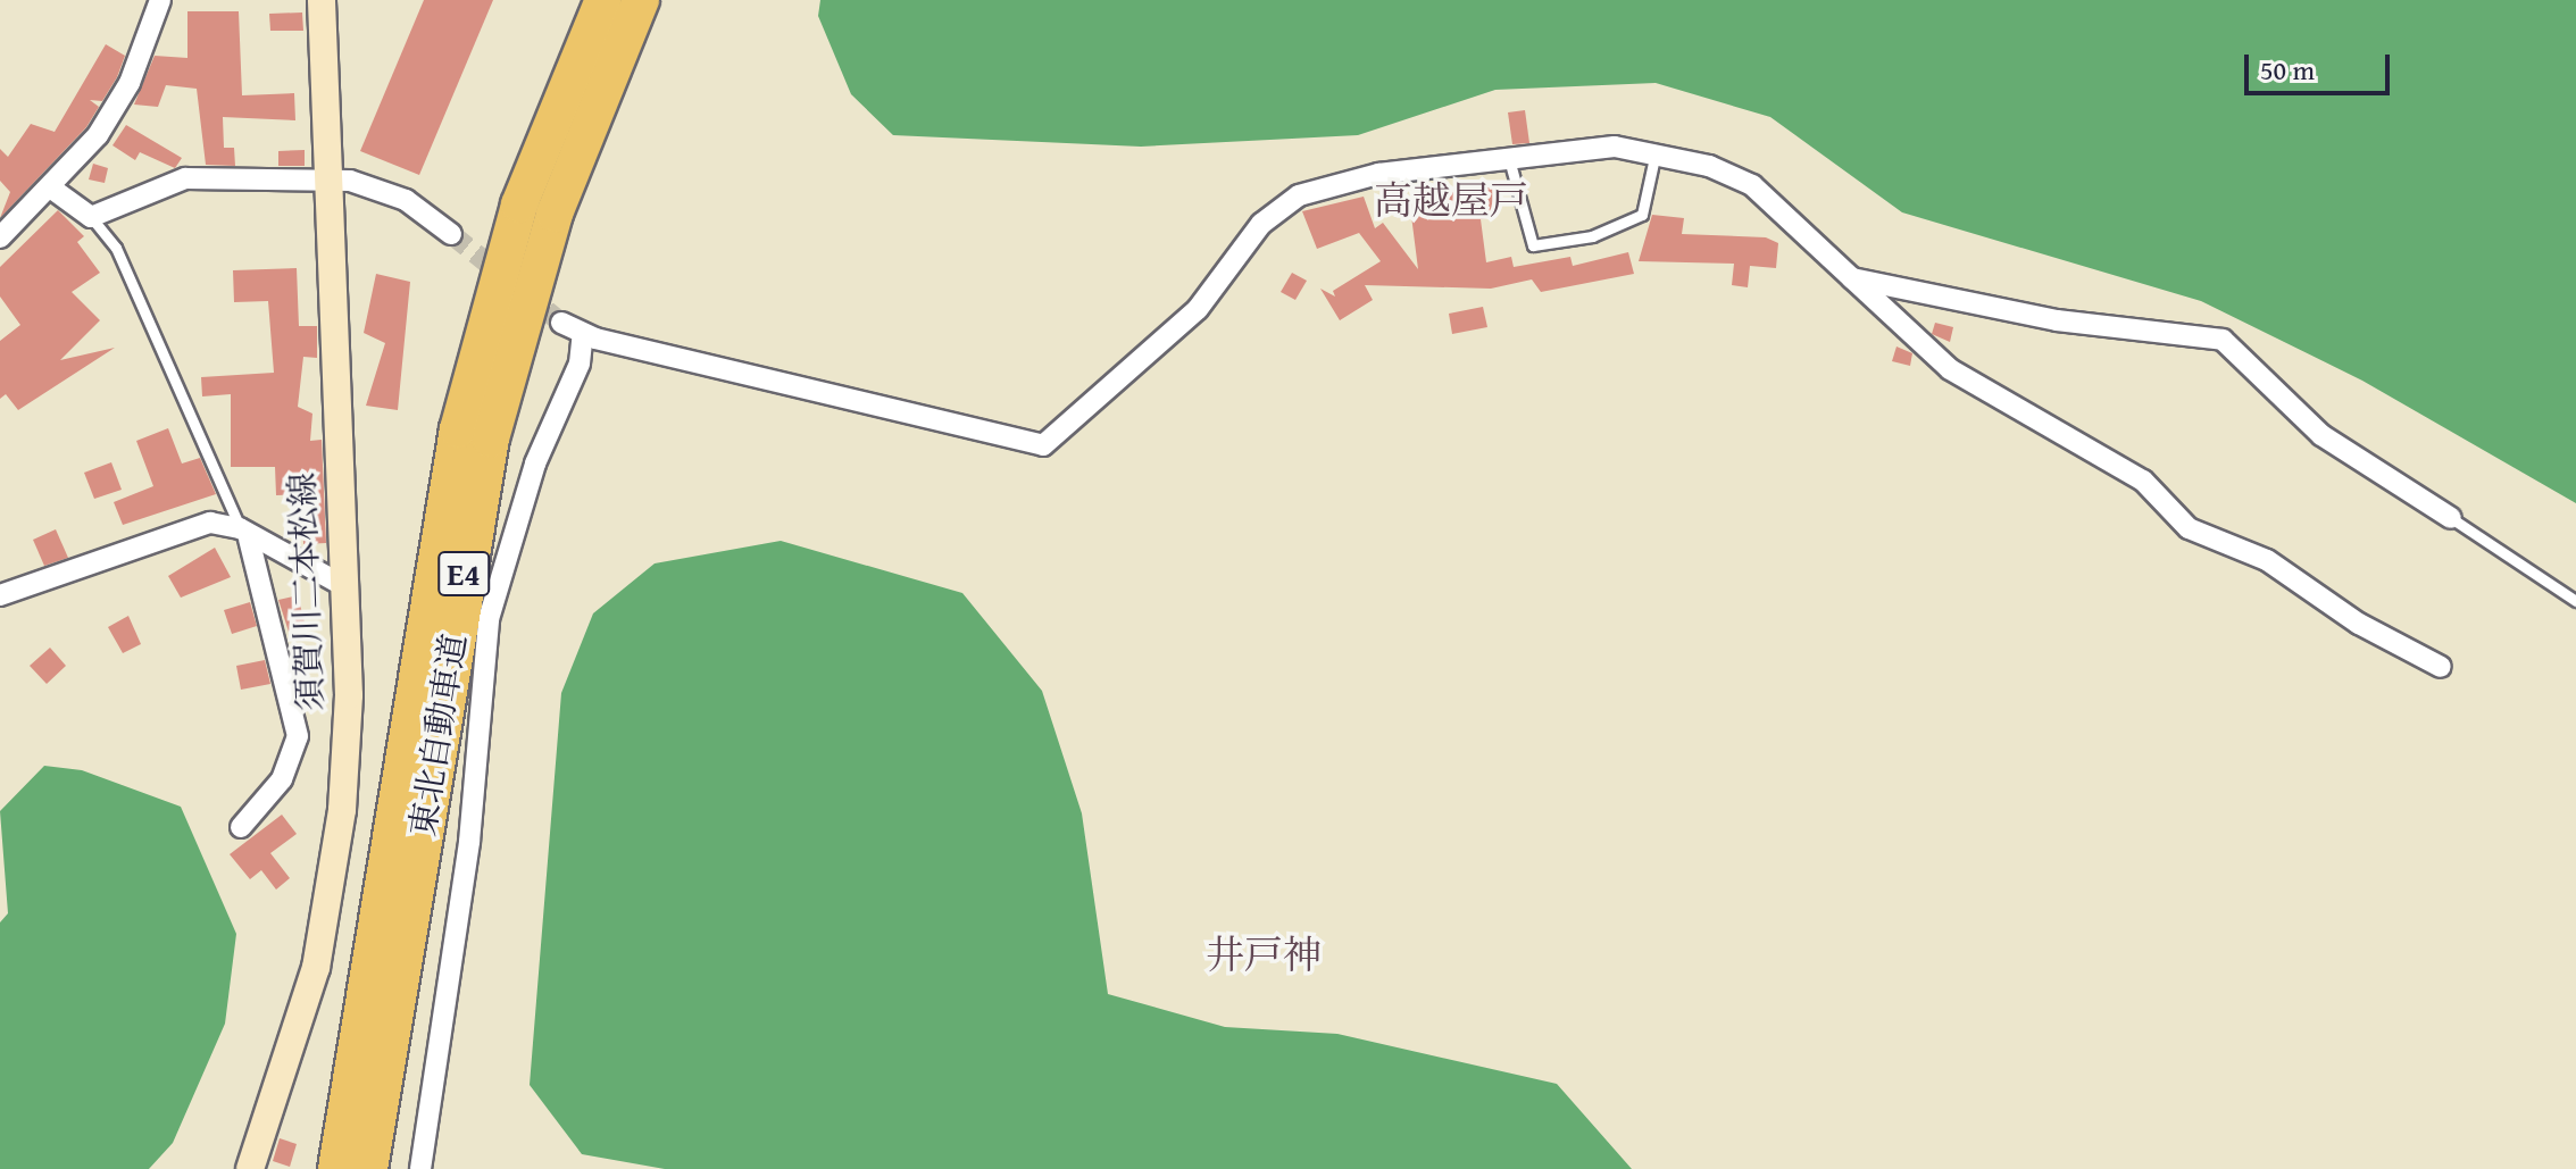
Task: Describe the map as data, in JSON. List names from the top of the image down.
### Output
{
  "streets": {
    "highway": ["E4", "東北自動車道"],
    "main road": ["須賀川二本松線"]
  },
  "districts": ["高越屋戸", "井戸神"],
  "scale_bar": "50 m"
}
